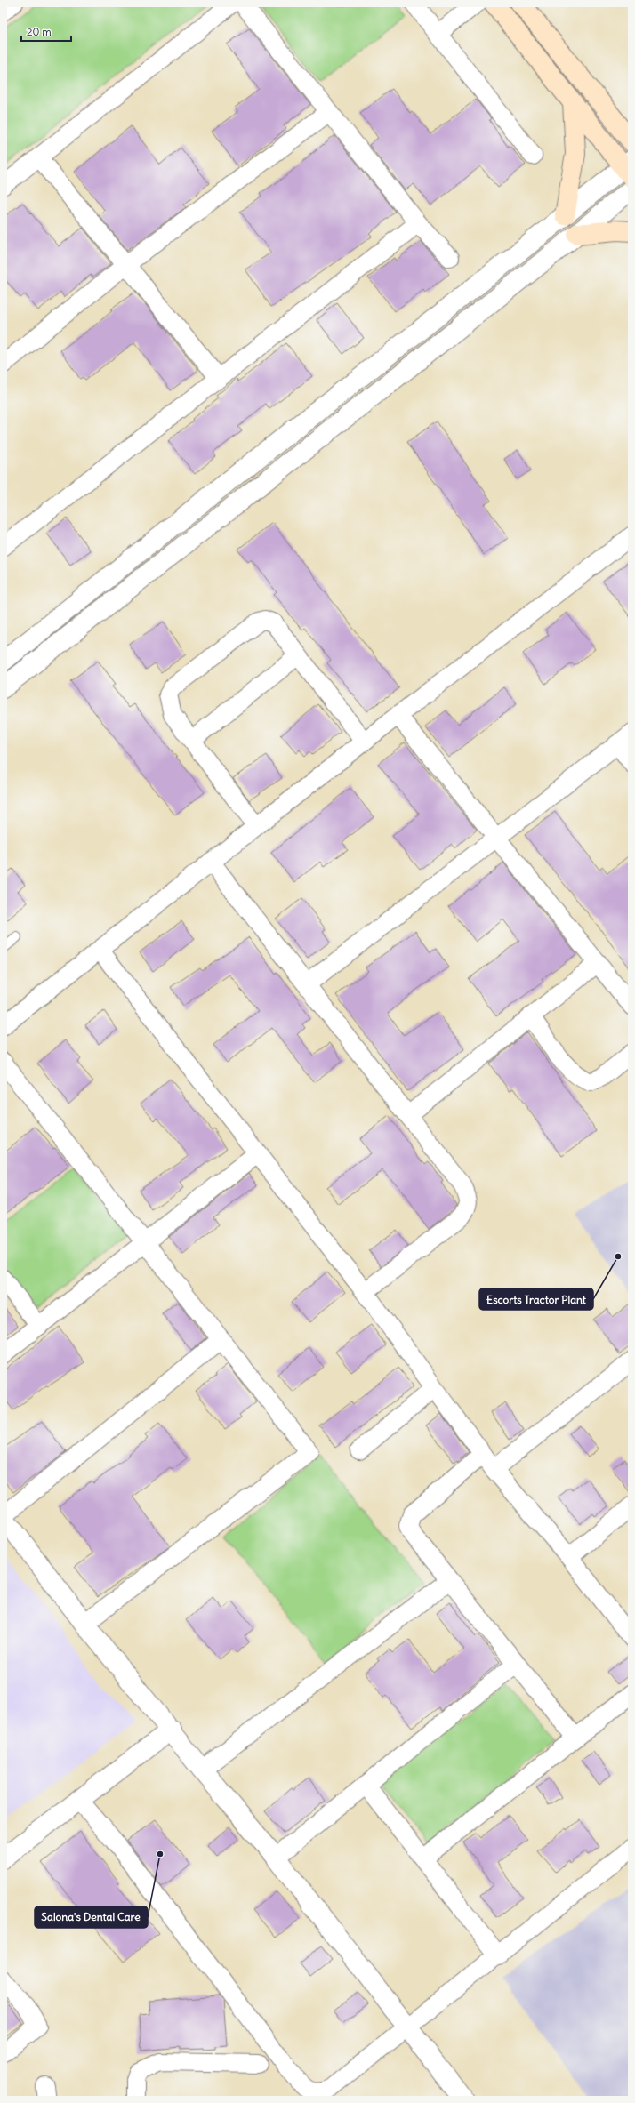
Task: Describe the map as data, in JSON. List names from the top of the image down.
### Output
{
  "places": ["Escorts Tractor Plant", "Salona's Dental Care"],
  "scale_bar": "20 m"
}
